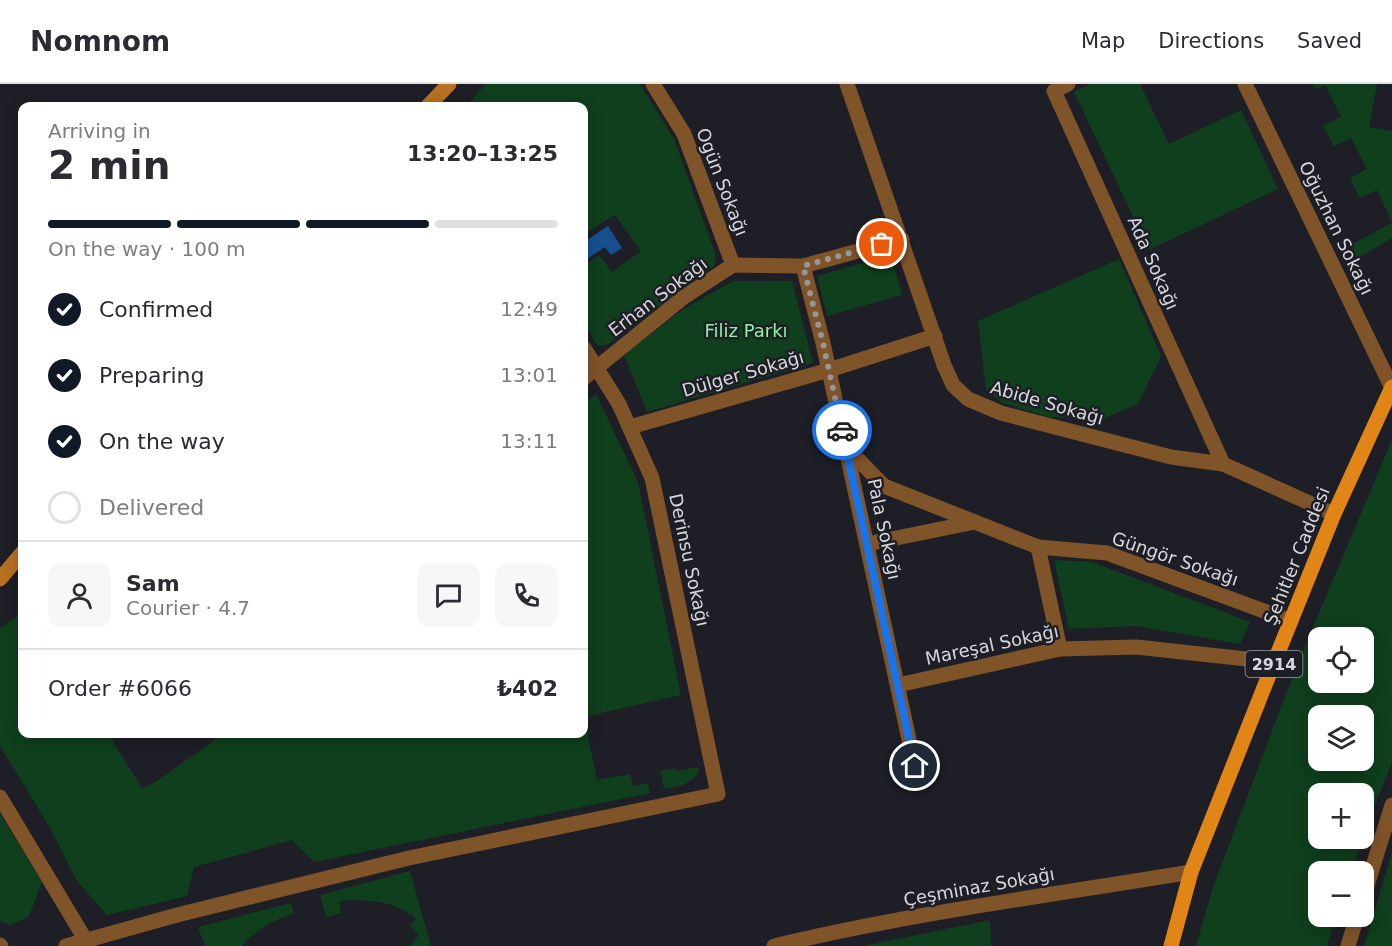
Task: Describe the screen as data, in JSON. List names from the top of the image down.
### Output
{
  "streets": {
    "main road": ["Şehitler Caddesi", "2914"],
    "street": [
      "Ogün Sokağı",
      "Oğuzhan Sokağı",
      "Ada Sokağı",
      "Erhan Sokağı",
      "Dülger Sokağı",
      "Abide Sokağı",
      "Pala Sokağı",
      "Güngör Sokağı",
      "Derinsu Sokağı",
      "Mareşal Sokağı",
      "Çeşminaz Sokağı"
    ]
  },
  "crossings": [
    ["Ogün Sokağı", "Erhan Sokağı"],
    ["Oğuzhan Sokağı", "Şehitler Caddesi"],
    ["Ada Sokağı", "Abide Sokağı"],
    ["Erhan Sokağı", "Abide Sokağı"],
    ["Erhan Sokağı", "Pala Sokağı"],
    ["Erhan Sokağı", "Derinsu Sokağı"],
    ["Dülger Sokağı", "Abide Sokağı"],
    ["Dülger Sokağı", "Pala Sokağı"],
    ["Dülger Sokağı", "Derinsu Sokağı"],
    ["Abide Sokağı", "Şehitler Caddesi"],
    ["Pala Sokağı", "Güngör Sokağı"],
    ["Pala Sokağı", "Mareşal Sokağı"],
    ["Şehitler Caddesi", "Güngör Sokağı"],
    ["Şehitler Caddesi", "Mareşal Sokağı"],
    ["Şehitler Caddesi", "Çeşminaz Sokağı"]
  ],
  "parks": ["Filiz Parkı"],
  "page": {
    "header": "Nomnom",
    "nav": ["Map", "Directions", "Saved"],
    "heading": ["2 min", "Arriving in", "13:20–13:25"],
    "panel": [
      "Sam",
      "Courier · 4.7",
      "Order #6066",
      "₺402"
    ],
    "bar": "On the way · 100 m",
    "list": [
      ["Confirmed", "12:49"],
      ["Preparing", "13:01"],
      ["On the way", "13:11"],
      "Delivered"
    ],
    "map_buttons": ["+", "−"]
  }
}
